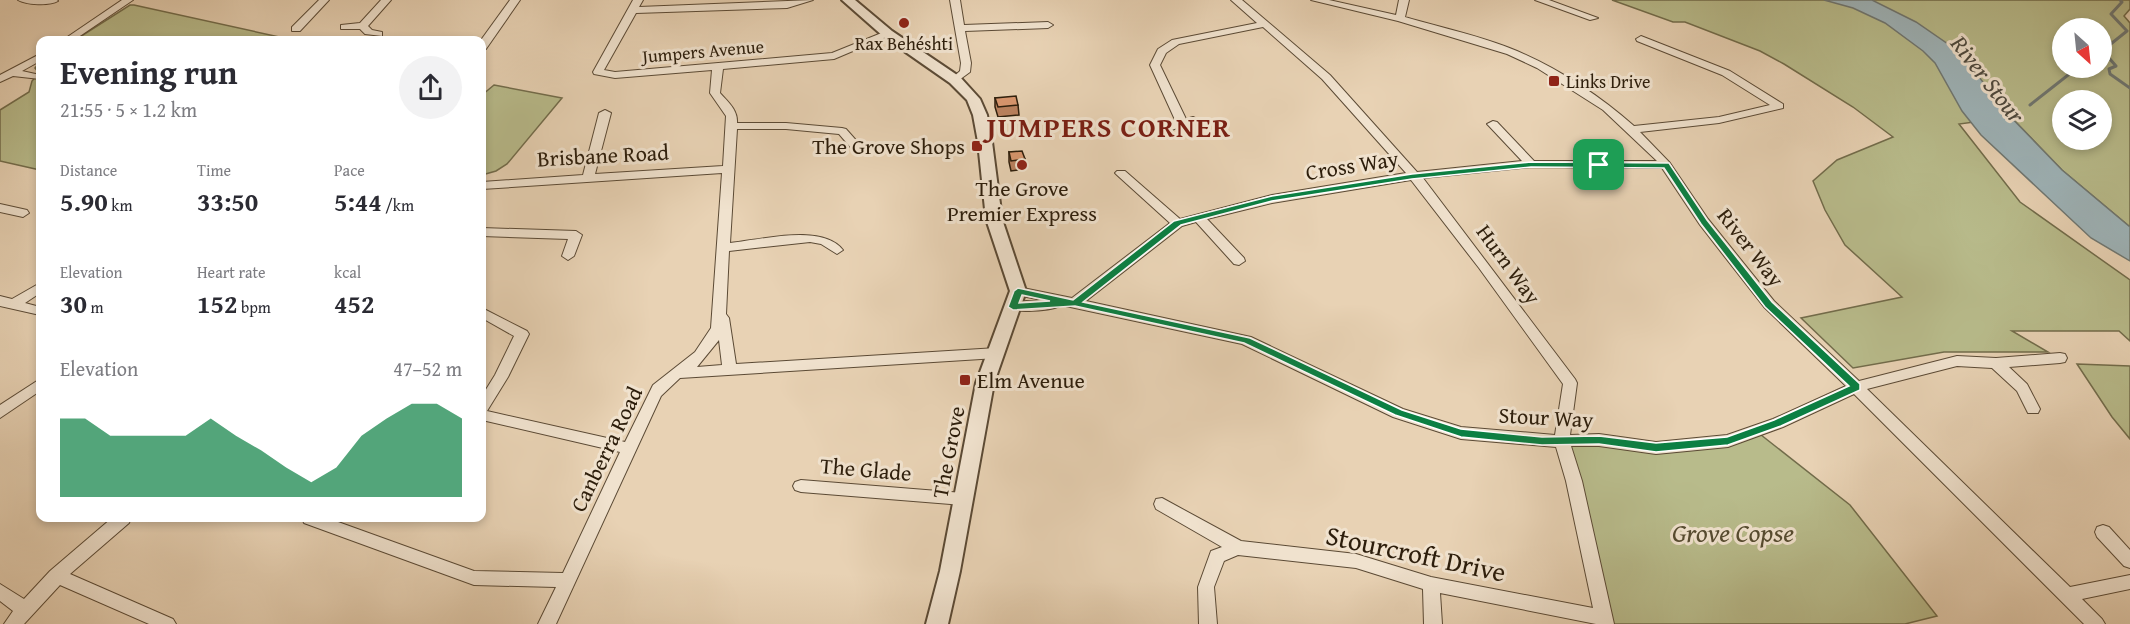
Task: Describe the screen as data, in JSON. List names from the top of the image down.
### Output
{
  "streets": {
    "street": [
      "Jumpers Avenue",
      "Brisbane Road",
      "Cross Way",
      "River Way",
      "Hurn Way",
      "Stour Way",
      "Canberra Road",
      "The Grove",
      "The Glade",
      "Stourcroft Drive"
    ]
  },
  "crossings": [
    ["Jumpers Avenue", "Canberra Road"],
    ["Brisbane Road", "Canberra Road"],
    ["Cross Way", "River Way"],
    ["Cross Way", "Hurn Way"],
    ["Cross Way", "Stour Way"],
    ["River Way", "Stour Way"],
    ["Hurn Way", "Stour Way"],
    ["Hurn Way", "Stourcroft Drive"],
    ["Stour Way", "The Grove"],
    ["The Grove", "The Glade"]
  ],
  "districts": ["JUMPERS CORNER"],
  "water": ["River Stour"],
  "parks": ["Grove Copse"],
  "places": {
    "other": ["Rax Behéshti", "The Grove Premier Express"],
    "transit": ["Links Drive", "The Grove Shops", "Elm Avenue"]
  },
  "north": "bottom right",
  "page": {
    "heading": ["Evening run", "21:55 · 5 × 1.2 km"],
    "stats": [
      ["Distance", "5.90 km"],
      ["Time", "33:50"],
      ["Pace", "5:44 /km"],
      ["Elevation", "30 m"],
      ["Heart rate", "152 bpm"],
      ["kcal", "452"]
    ],
    "chart": ["Elevation", "47–52 m"]
  }
}
